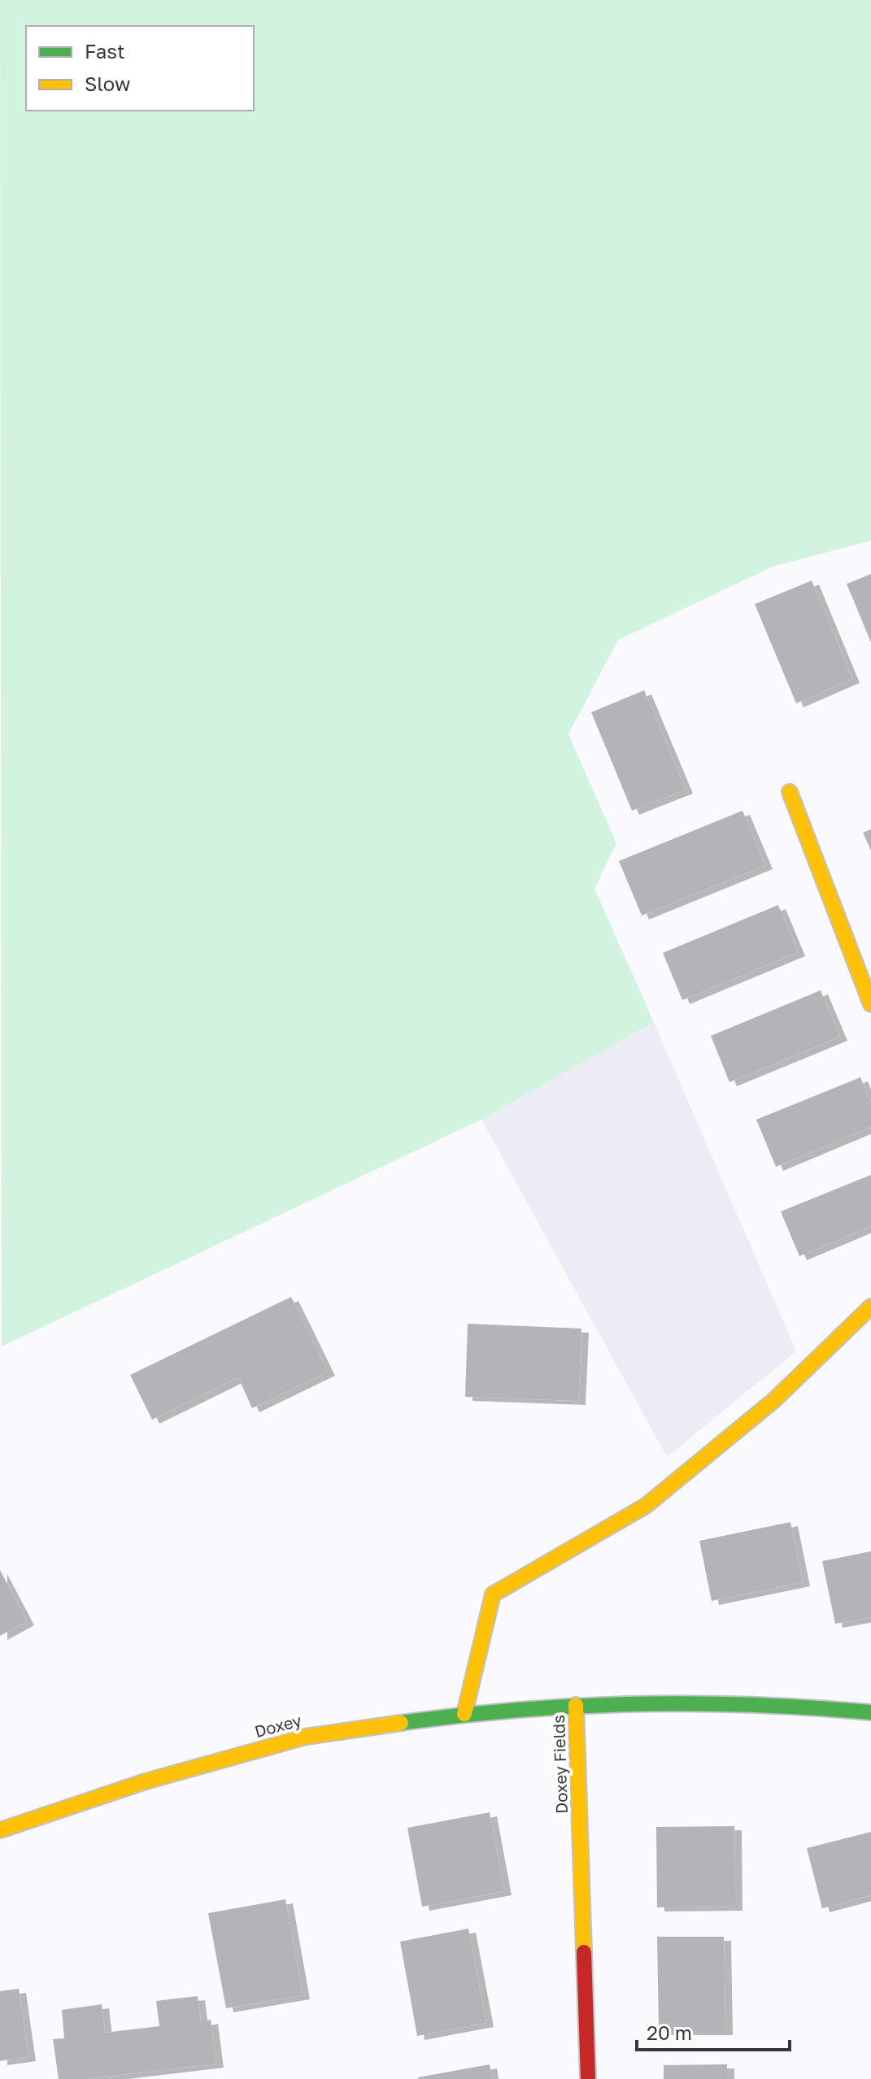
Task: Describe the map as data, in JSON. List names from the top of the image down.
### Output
{
  "streets": {
    "street": ["Doxey", "Doxey Fields"]
  },
  "crossings": [
    ["Doxey", "Doxey Fields"]
  ],
  "legend": ["Fast", "Slow"],
  "scale_bar": "20 m"
}
